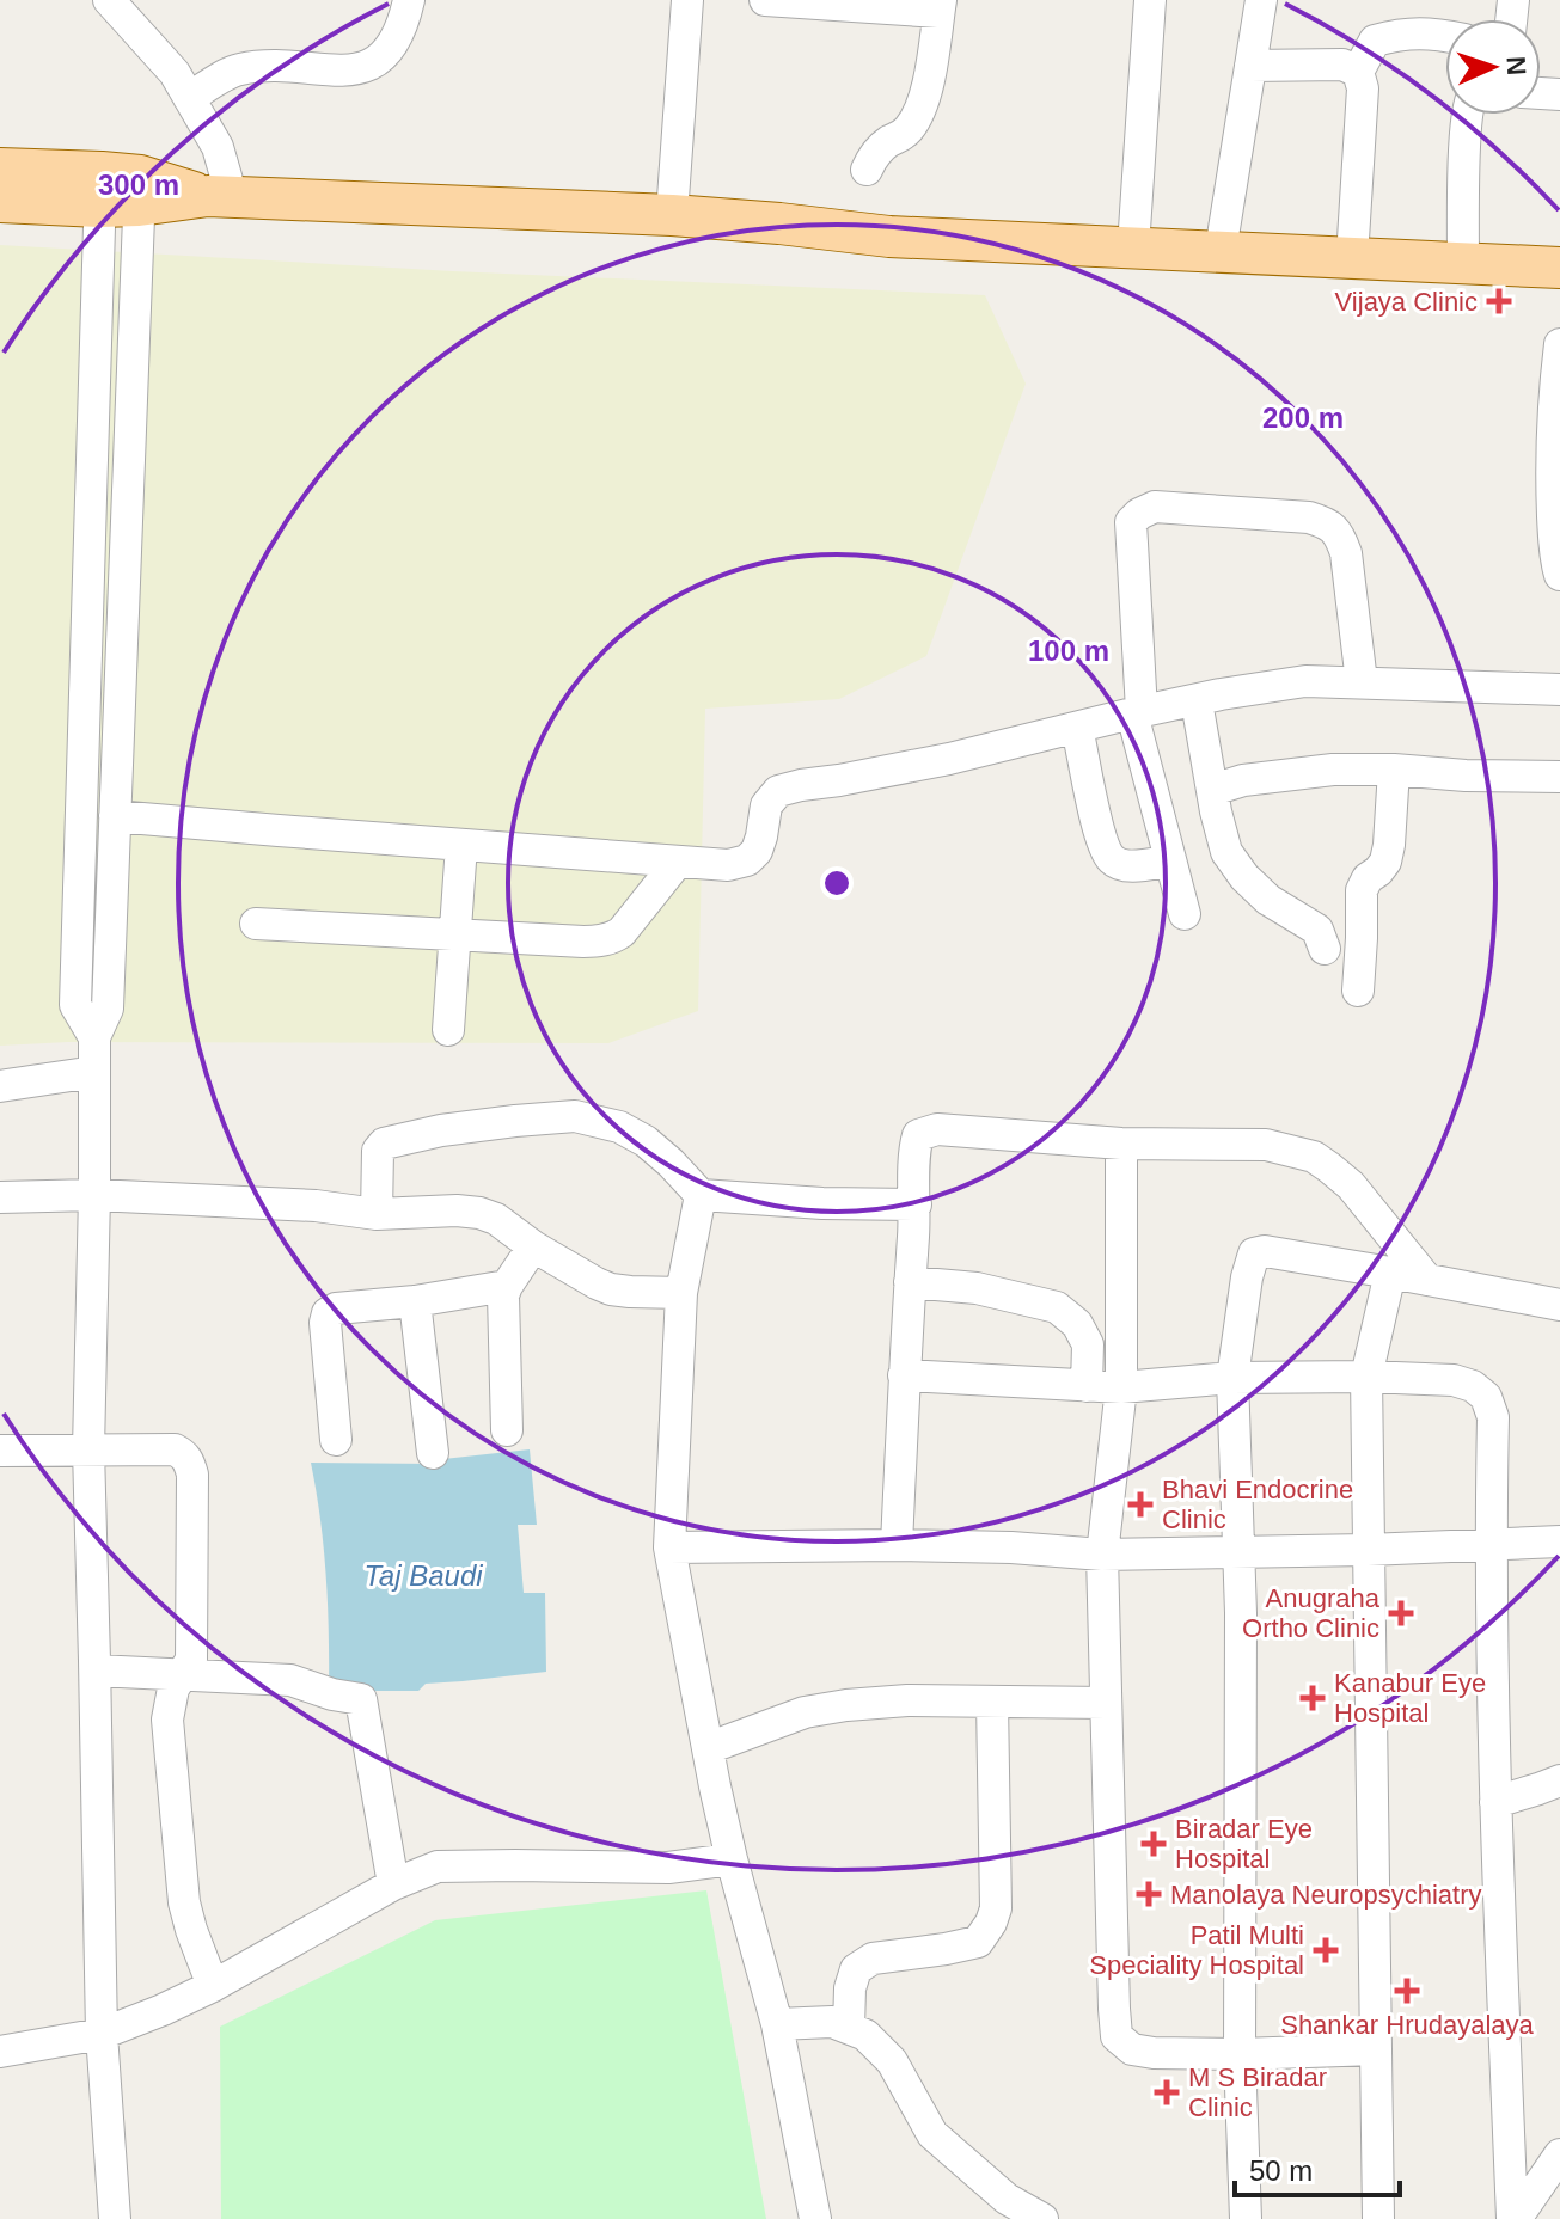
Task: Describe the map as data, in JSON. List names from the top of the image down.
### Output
{
  "water": ["Taj Baudi"],
  "places": {
    "health": [
      "Vijaya Clinic",
      "Bhavi Endocrine Clinic",
      "Anugraha Ortho Clinic",
      "Kanabur Eye Hospital",
      "Biradar Eye Hospital",
      "Manolaya Neuropsychiatry",
      "Patil Multi Speciality Hospital",
      "Shankar Hrudayalaya",
      "M S Biradar Clinic"
    ]
  },
  "scale_bar": "50 m",
  "north": "right",
  "rings": ["300 m", "200 m", "100 m"]
}
